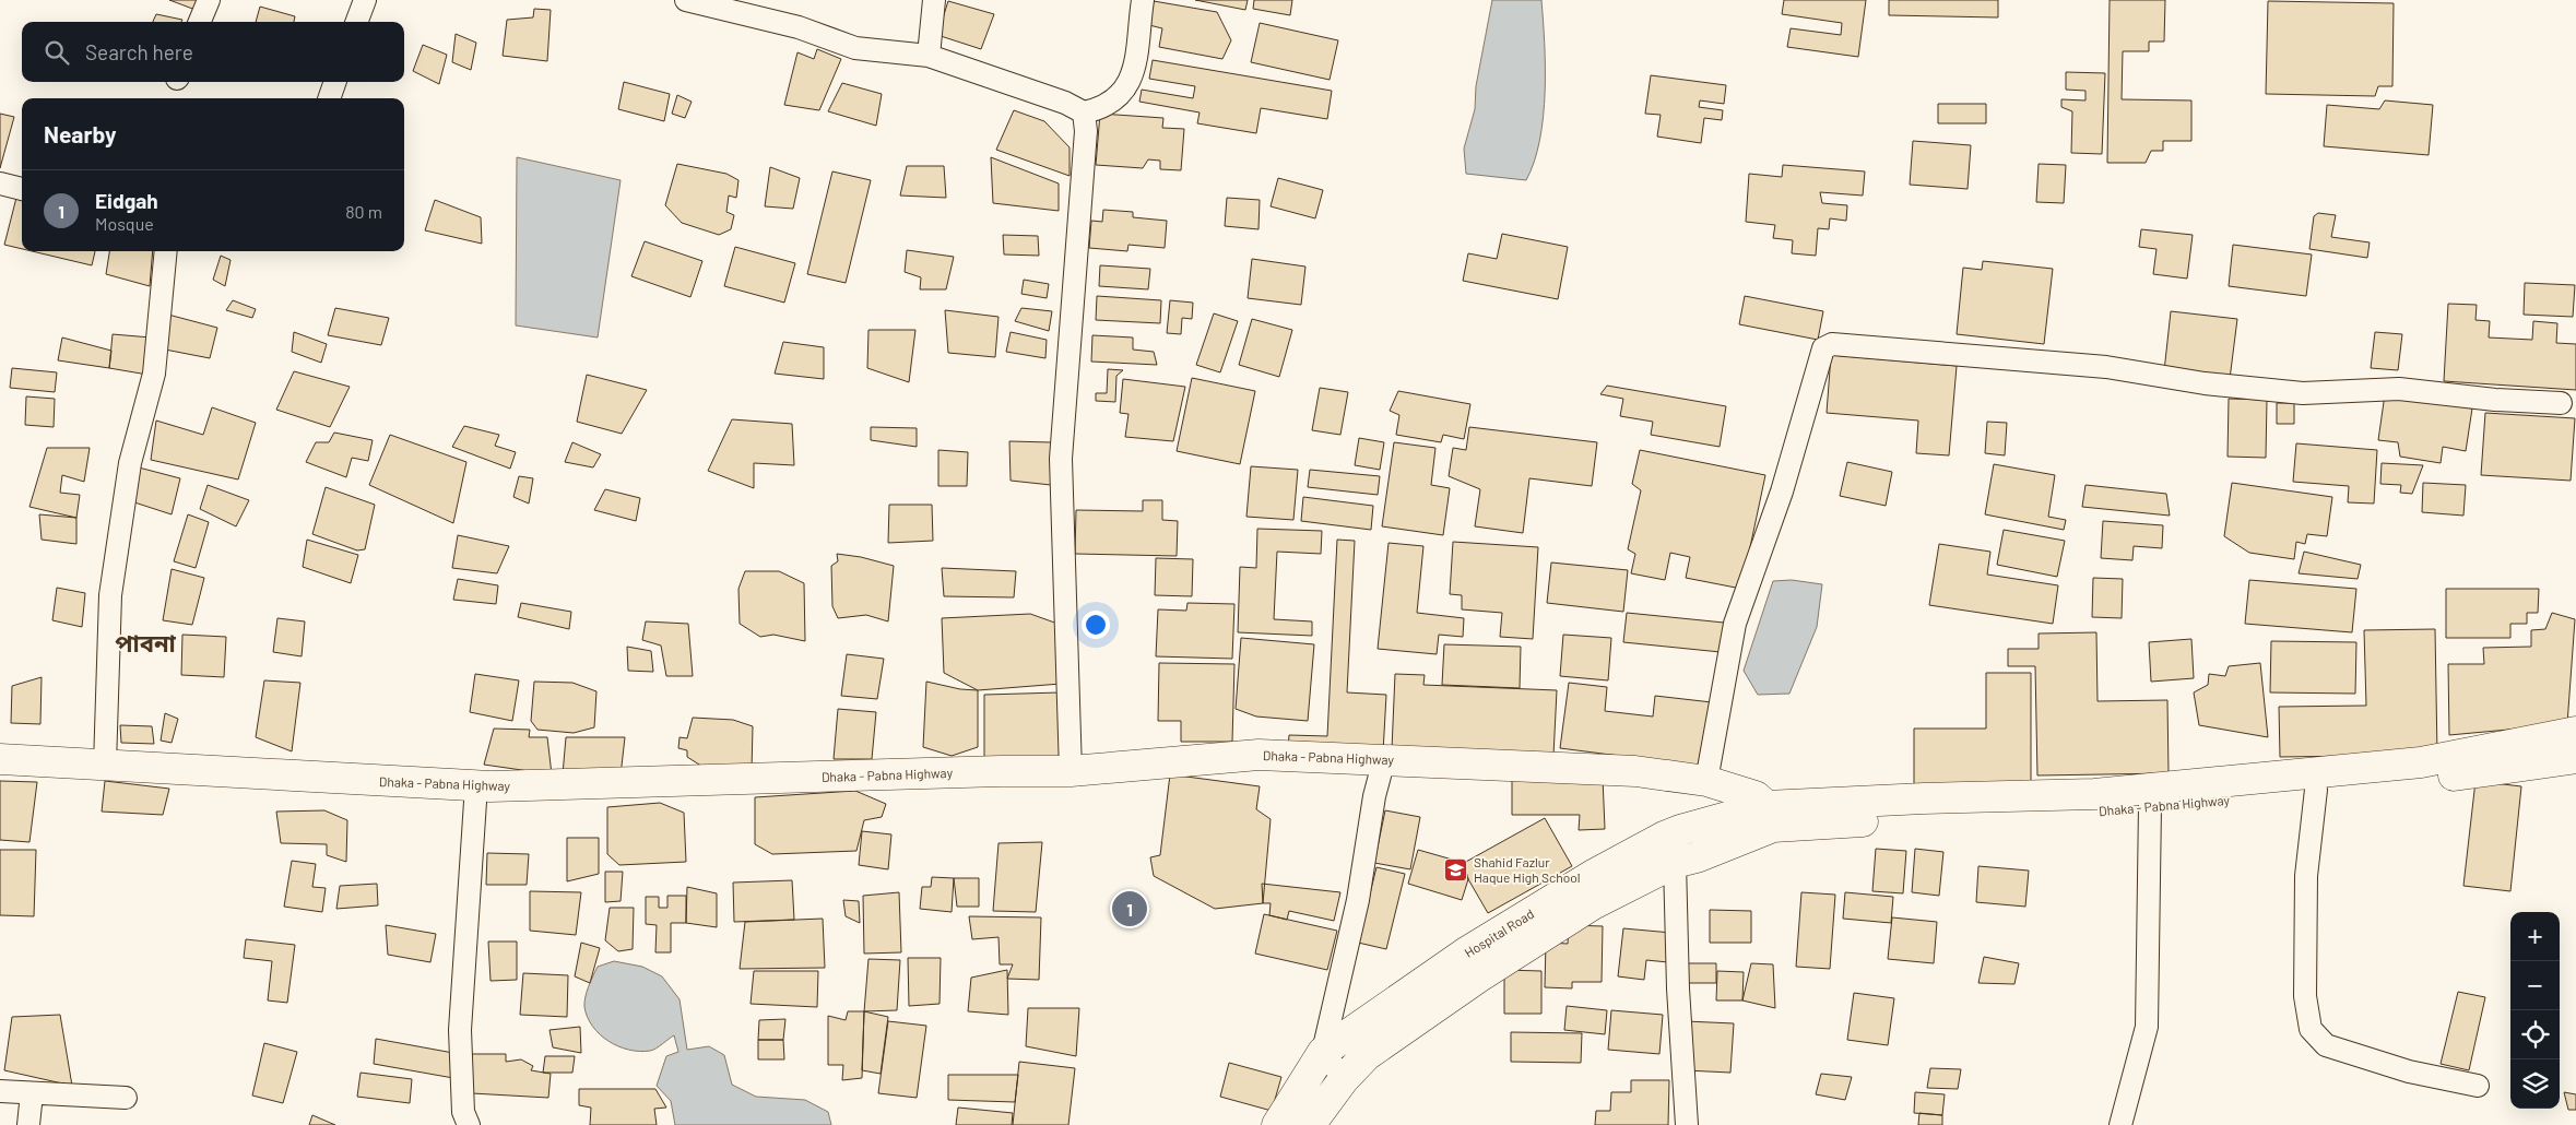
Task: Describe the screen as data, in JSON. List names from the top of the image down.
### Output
{
  "streets": {
    "main road": ["Dhaka - Pabna Highway", "Hospital Road"]
  },
  "crossings": [
    ["Dhaka - Pabna Highway", "Hospital Road"]
  ],
  "districts": ["পাবনা"],
  "places": {
    "school or university": ["Shahid Fazlur Haque High School"]
  },
  "page": {
    "search": "Search here",
    "heading": "Nearby",
    "list": [
      {
        "mark": "1",
        "name": "Eidgah",
        "note": "Mosque",
        "value": "80 m"
      }
    ],
    "pins": "1",
    "map_buttons": ["+", "−"]
  }
}
